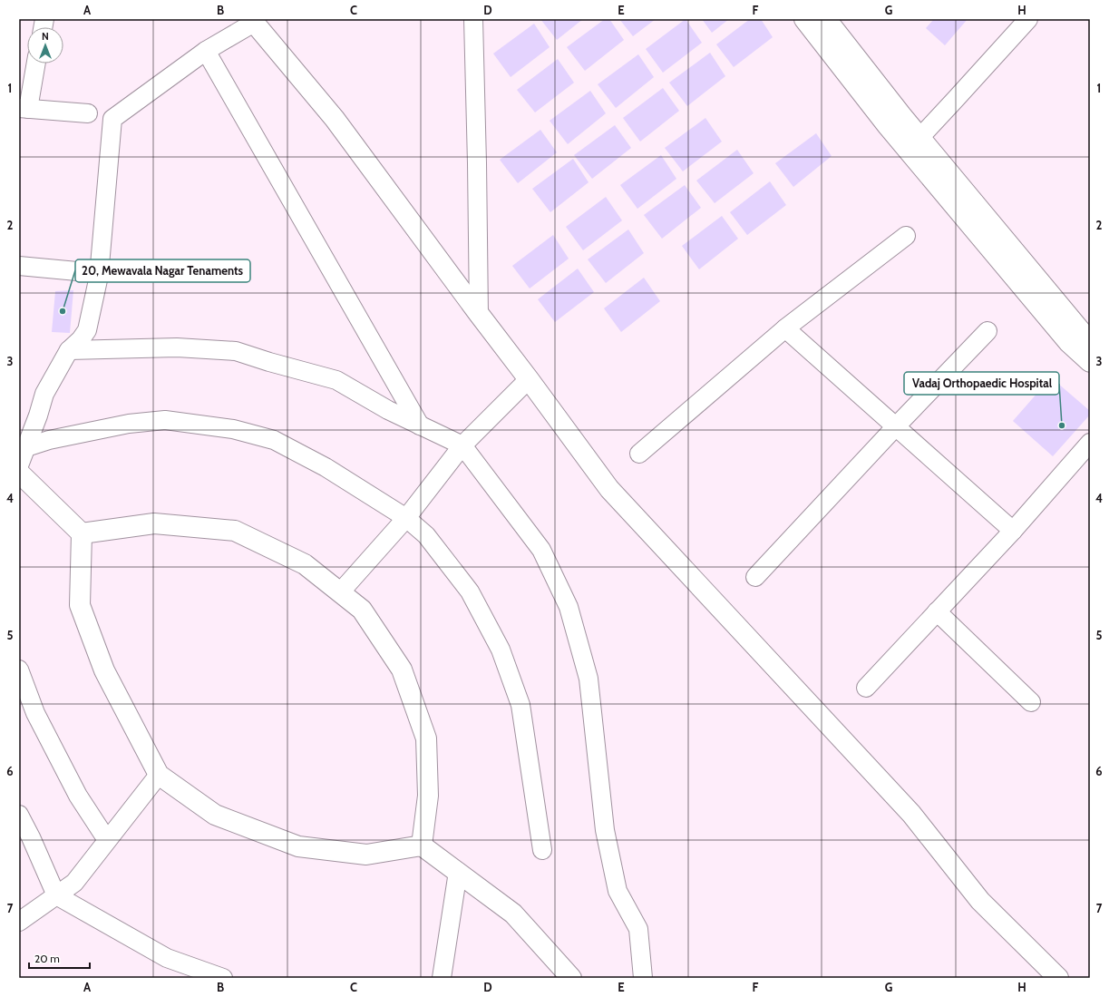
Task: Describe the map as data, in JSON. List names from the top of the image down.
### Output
{
  "places": ["20, Mewavala Nagar Tenaments", "Vadaj Orthopaedic Hospital"],
  "scale_bar": "20 m",
  "north": "top",
  "grid": {
    "columns": [
      "A",
      "B",
      "C",
      "D",
      "E",
      "F",
      "G",
      "H"
    ],
    "rows": [
      "1",
      "2",
      "3",
      "4",
      "5",
      "6",
      "7"
    ]
  }
}
